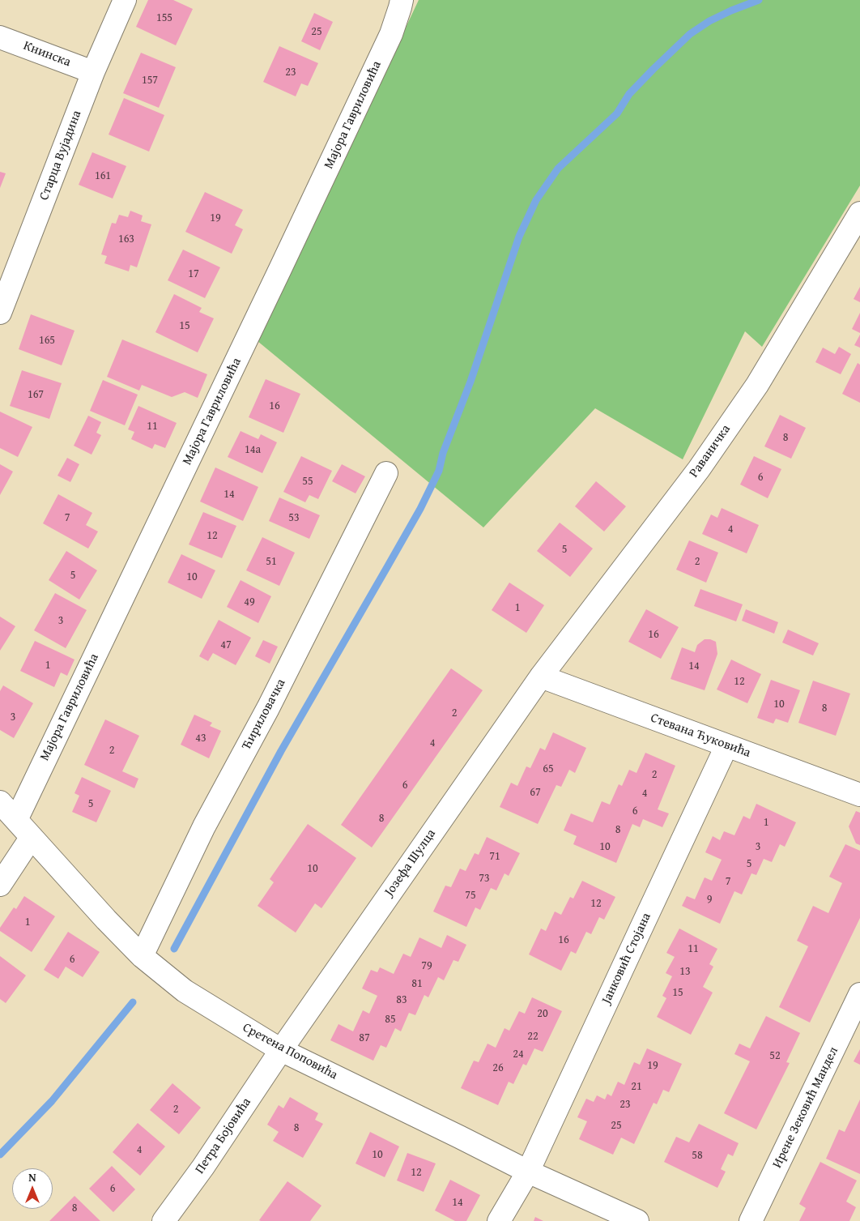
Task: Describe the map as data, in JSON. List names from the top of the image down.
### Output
{
  "streets": {
    "street": [
      "Книнска",
      "Мајора Гавриловића",
      "Старца Вујадина",
      "Раваничка",
      "Ћириловачка",
      "Стевана Ћуковића",
      "Јозефа Шулца",
      "Јанковић Стојана",
      "Сретена Поповића",
      "Ирене Зековић Мандел",
      "Петра Бојовића"
    ]
  },
  "crossings": [
    ["Книнска", "Старца Вујадина"],
    ["Мајора Гавриловића", "Сретена Поповића"],
    ["Раваничка", "Стевана Ћуковића"],
    ["Раваничка", "Јозефа Шулца"],
    ["Ћириловачка", "Сретена Поповића"],
    ["Стевана Ћуковића", "Јозефа Шулца"],
    ["Стевана Ћуковића", "Јанковић Стојана"],
    ["Јозефа Шулца", "Сретена Поповића"],
    ["Јозефа Шулца", "Петра Бојовића"],
    ["Јанковић Стојана", "Сретена Поповића"],
    ["Сретена Поповића", "Петра Бојовића"]
  ],
  "house_numbers": [
    "155",
    "25",
    "23",
    "157",
    "161",
    "19",
    "163",
    "17",
    "15",
    "165",
    "167",
    "16",
    "11",
    "8",
    "14a",
    "6",
    "55",
    "14",
    "7",
    "53",
    "4",
    "12",
    "5",
    "51",
    "2",
    "5",
    "10",
    "49",
    "1",
    "3",
    "16",
    "47",
    "1",
    "14",
    "12",
    "10",
    "8",
    "2",
    "3",
    "43",
    "4",
    "2",
    "65",
    "2",
    "6",
    "67",
    "4",
    "5",
    "6",
    "8",
    "1",
    "8",
    "10",
    "3",
    "71",
    "5",
    "10",
    "73",
    "7",
    "75",
    "9",
    "12",
    "1",
    "16",
    "11",
    "6",
    "79",
    "13",
    "81",
    "15",
    "83",
    "20",
    "85",
    "22",
    "87",
    "24",
    "52",
    "19",
    "26",
    "21",
    "23",
    "2",
    "25",
    "8",
    "4",
    "10",
    "58",
    "12",
    "6",
    "14",
    "8"
  ],
  "north": "top"
}
